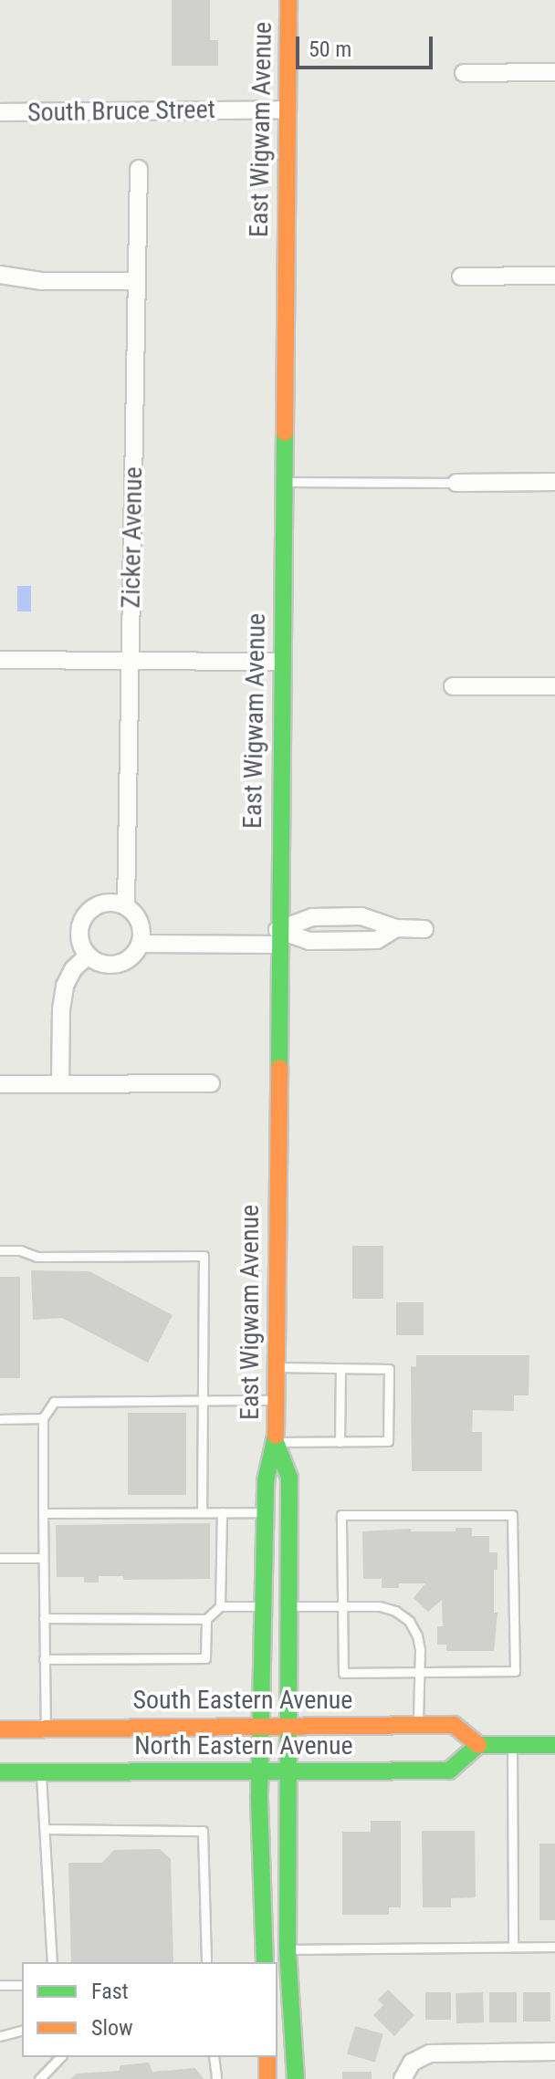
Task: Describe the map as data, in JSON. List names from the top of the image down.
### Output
{
  "streets": {
    "main road": ["East Wigwam Avenue", "South Eastern Avenue", "North Eastern Avenue"],
    "street": ["South Bruce Street", "Zicker Avenue"]
  },
  "crossings": [
    ["South Bruce Street", "East Wigwam Avenue"],
    ["East Wigwam Avenue", "South Eastern Avenue"],
    ["East Wigwam Avenue", "North Eastern Avenue"],
    ["South Eastern Avenue", "North Eastern Avenue"]
  ],
  "legend": ["Fast", "Slow"],
  "scale_bar": "50 m"
}
